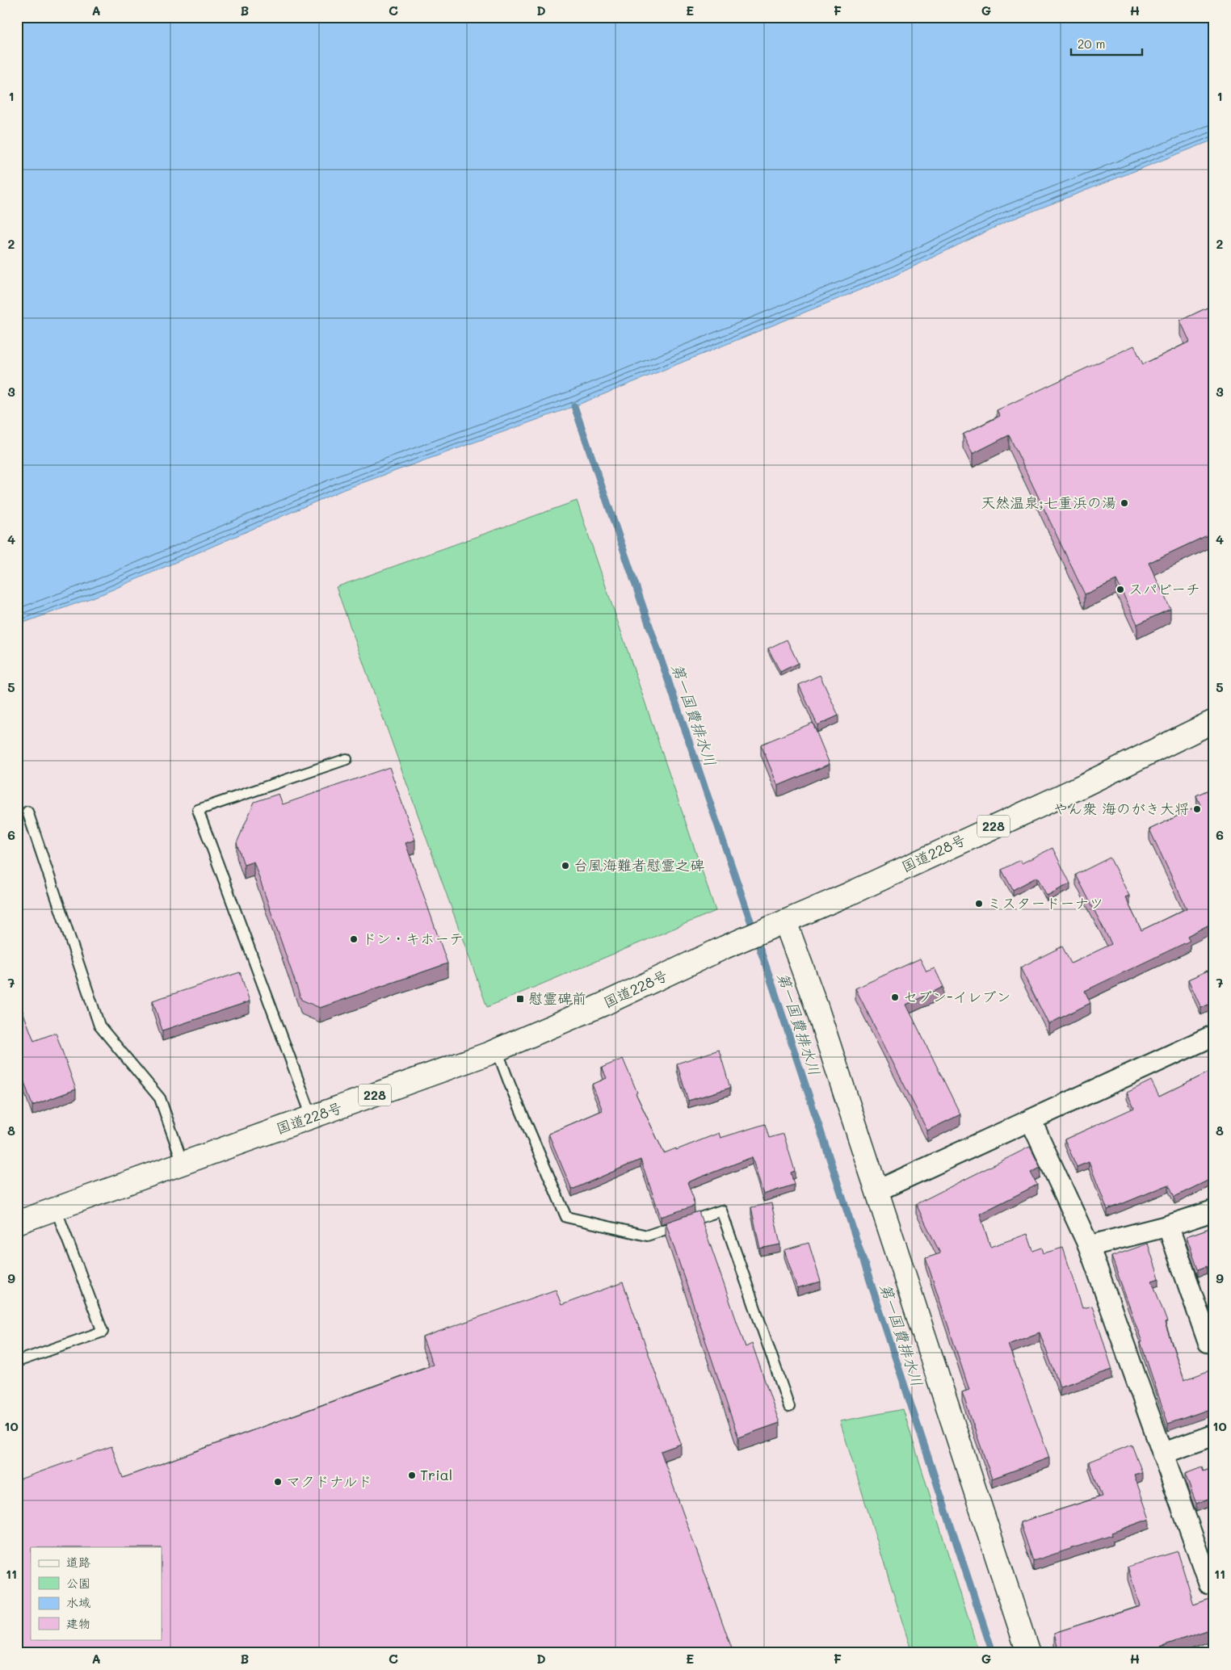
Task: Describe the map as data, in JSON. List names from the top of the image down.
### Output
{
  "streets": {
    "main road": ["228", "国道228号"]
  },
  "water": ["第一国費排水川"],
  "places": {
    "other": [
      "天然温泉;七重浜の湯",
      "スパビーチ",
      "やん衆 海のがき大将",
      "台風海難者慰霊之碑",
      "ミスタードーナツ",
      "ドン・キホーテ",
      "セブン-イレブン",
      "Trial",
      "マクドナルド"
    ],
    "transit": ["慰霊碑前"]
  },
  "legend": [
    "道路",
    "公園",
    "水域",
    "建物"
  ],
  "scale_bar": "20 m",
  "grid": {
    "columns": [
      "A",
      "B",
      "C",
      "D",
      "E",
      "F",
      "G",
      "H"
    ],
    "rows": [
      "1",
      "2",
      "3",
      "4",
      "5",
      "6",
      "7",
      "8",
      "9",
      "10",
      "11"
    ]
  }
}
